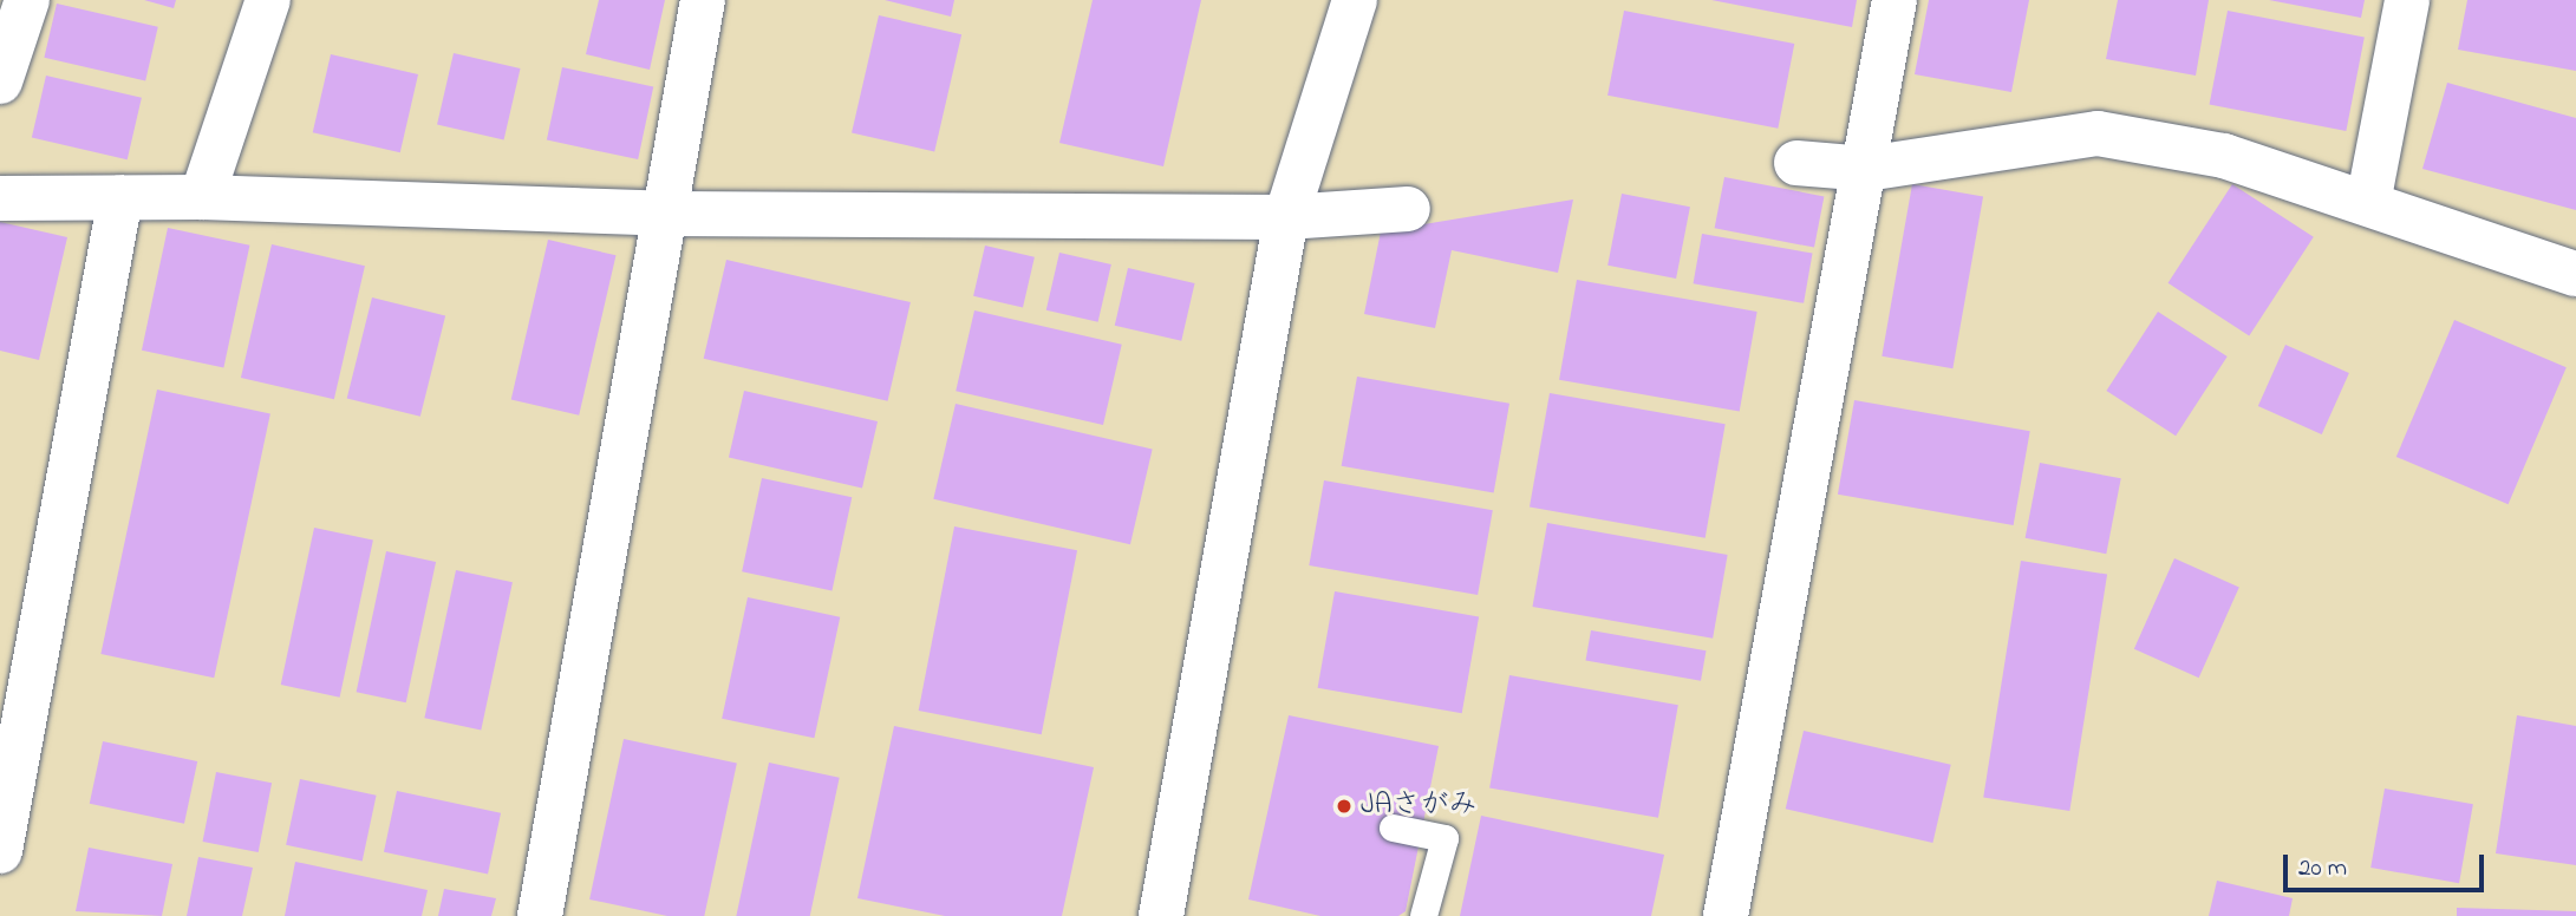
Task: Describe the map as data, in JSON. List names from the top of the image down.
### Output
{
  "places": ["JAさがみ"],
  "scale_bar": "20 m"
}
